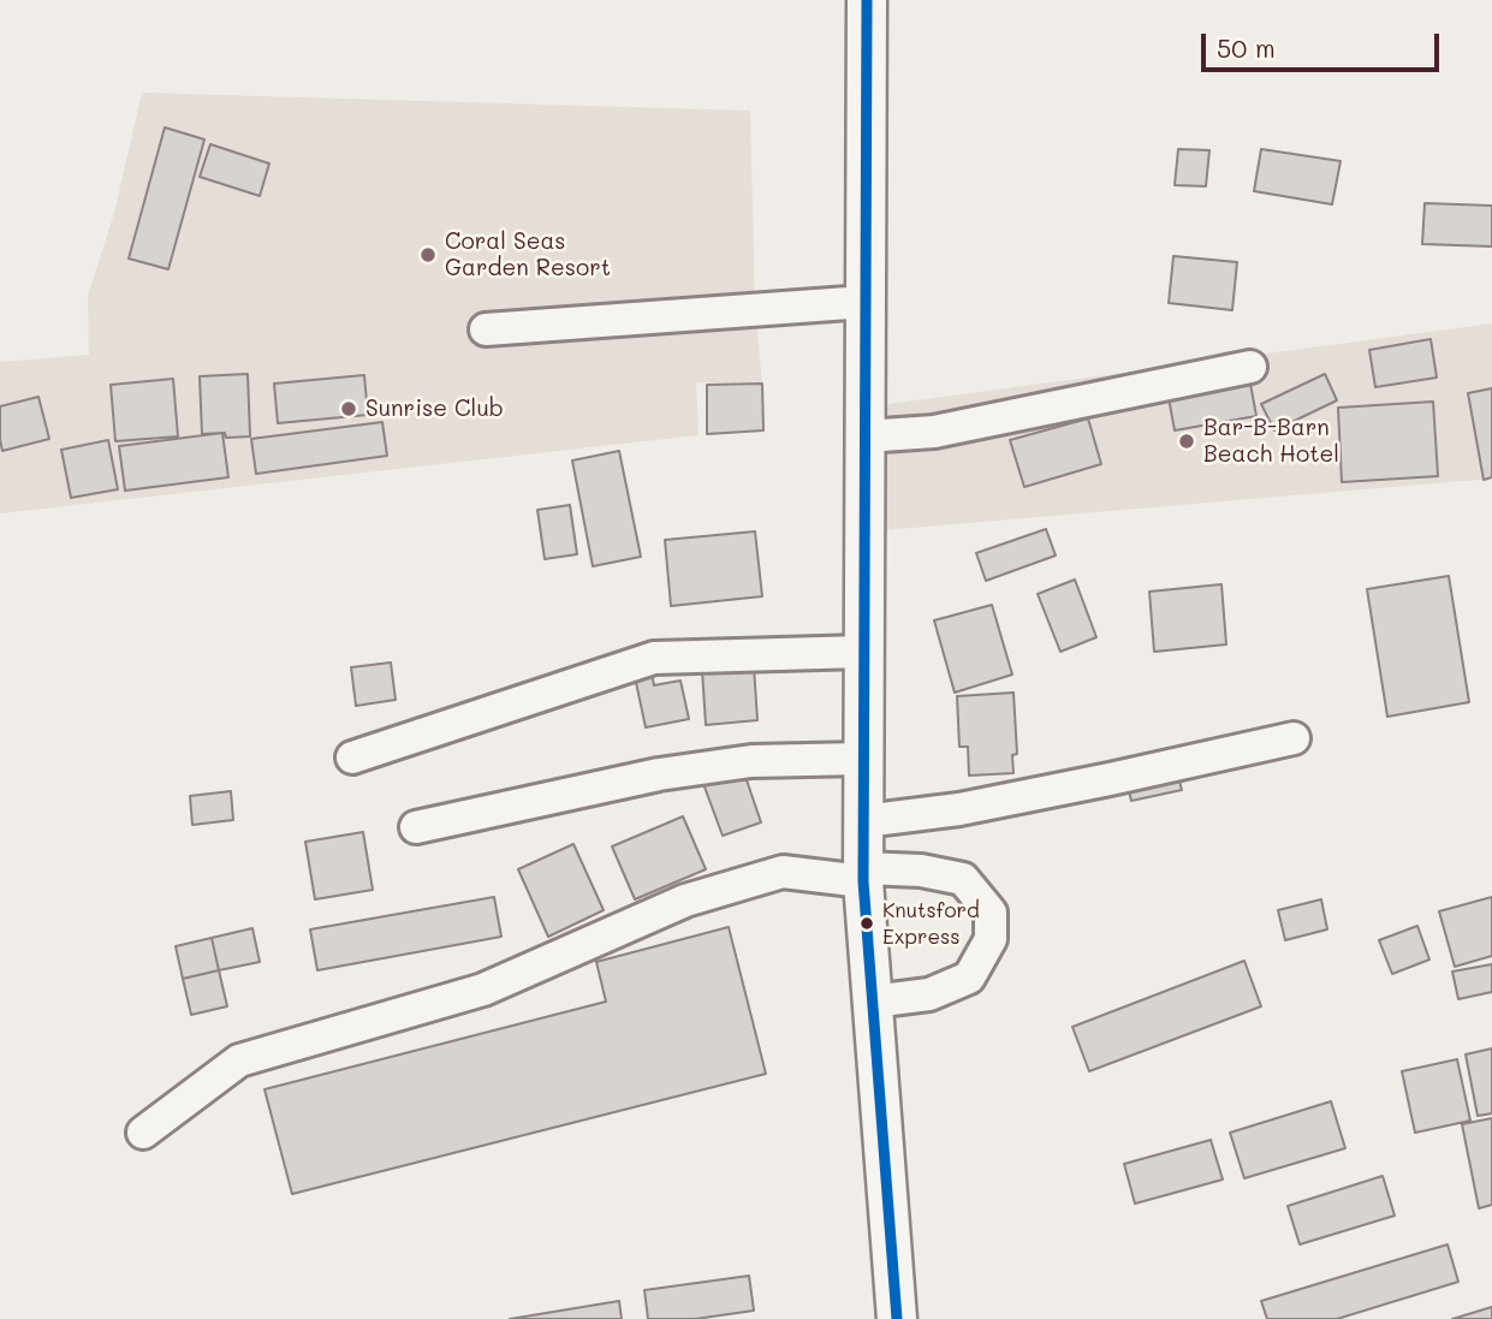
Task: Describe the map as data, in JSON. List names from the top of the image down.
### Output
{
  "places": [
    "Coral Seas Garden Resort",
    "Sunrise Club",
    "Bar-B-Barn Beach Hotel",
    "Knutsford Express"
  ],
  "scale_bar": "50 m"
}
